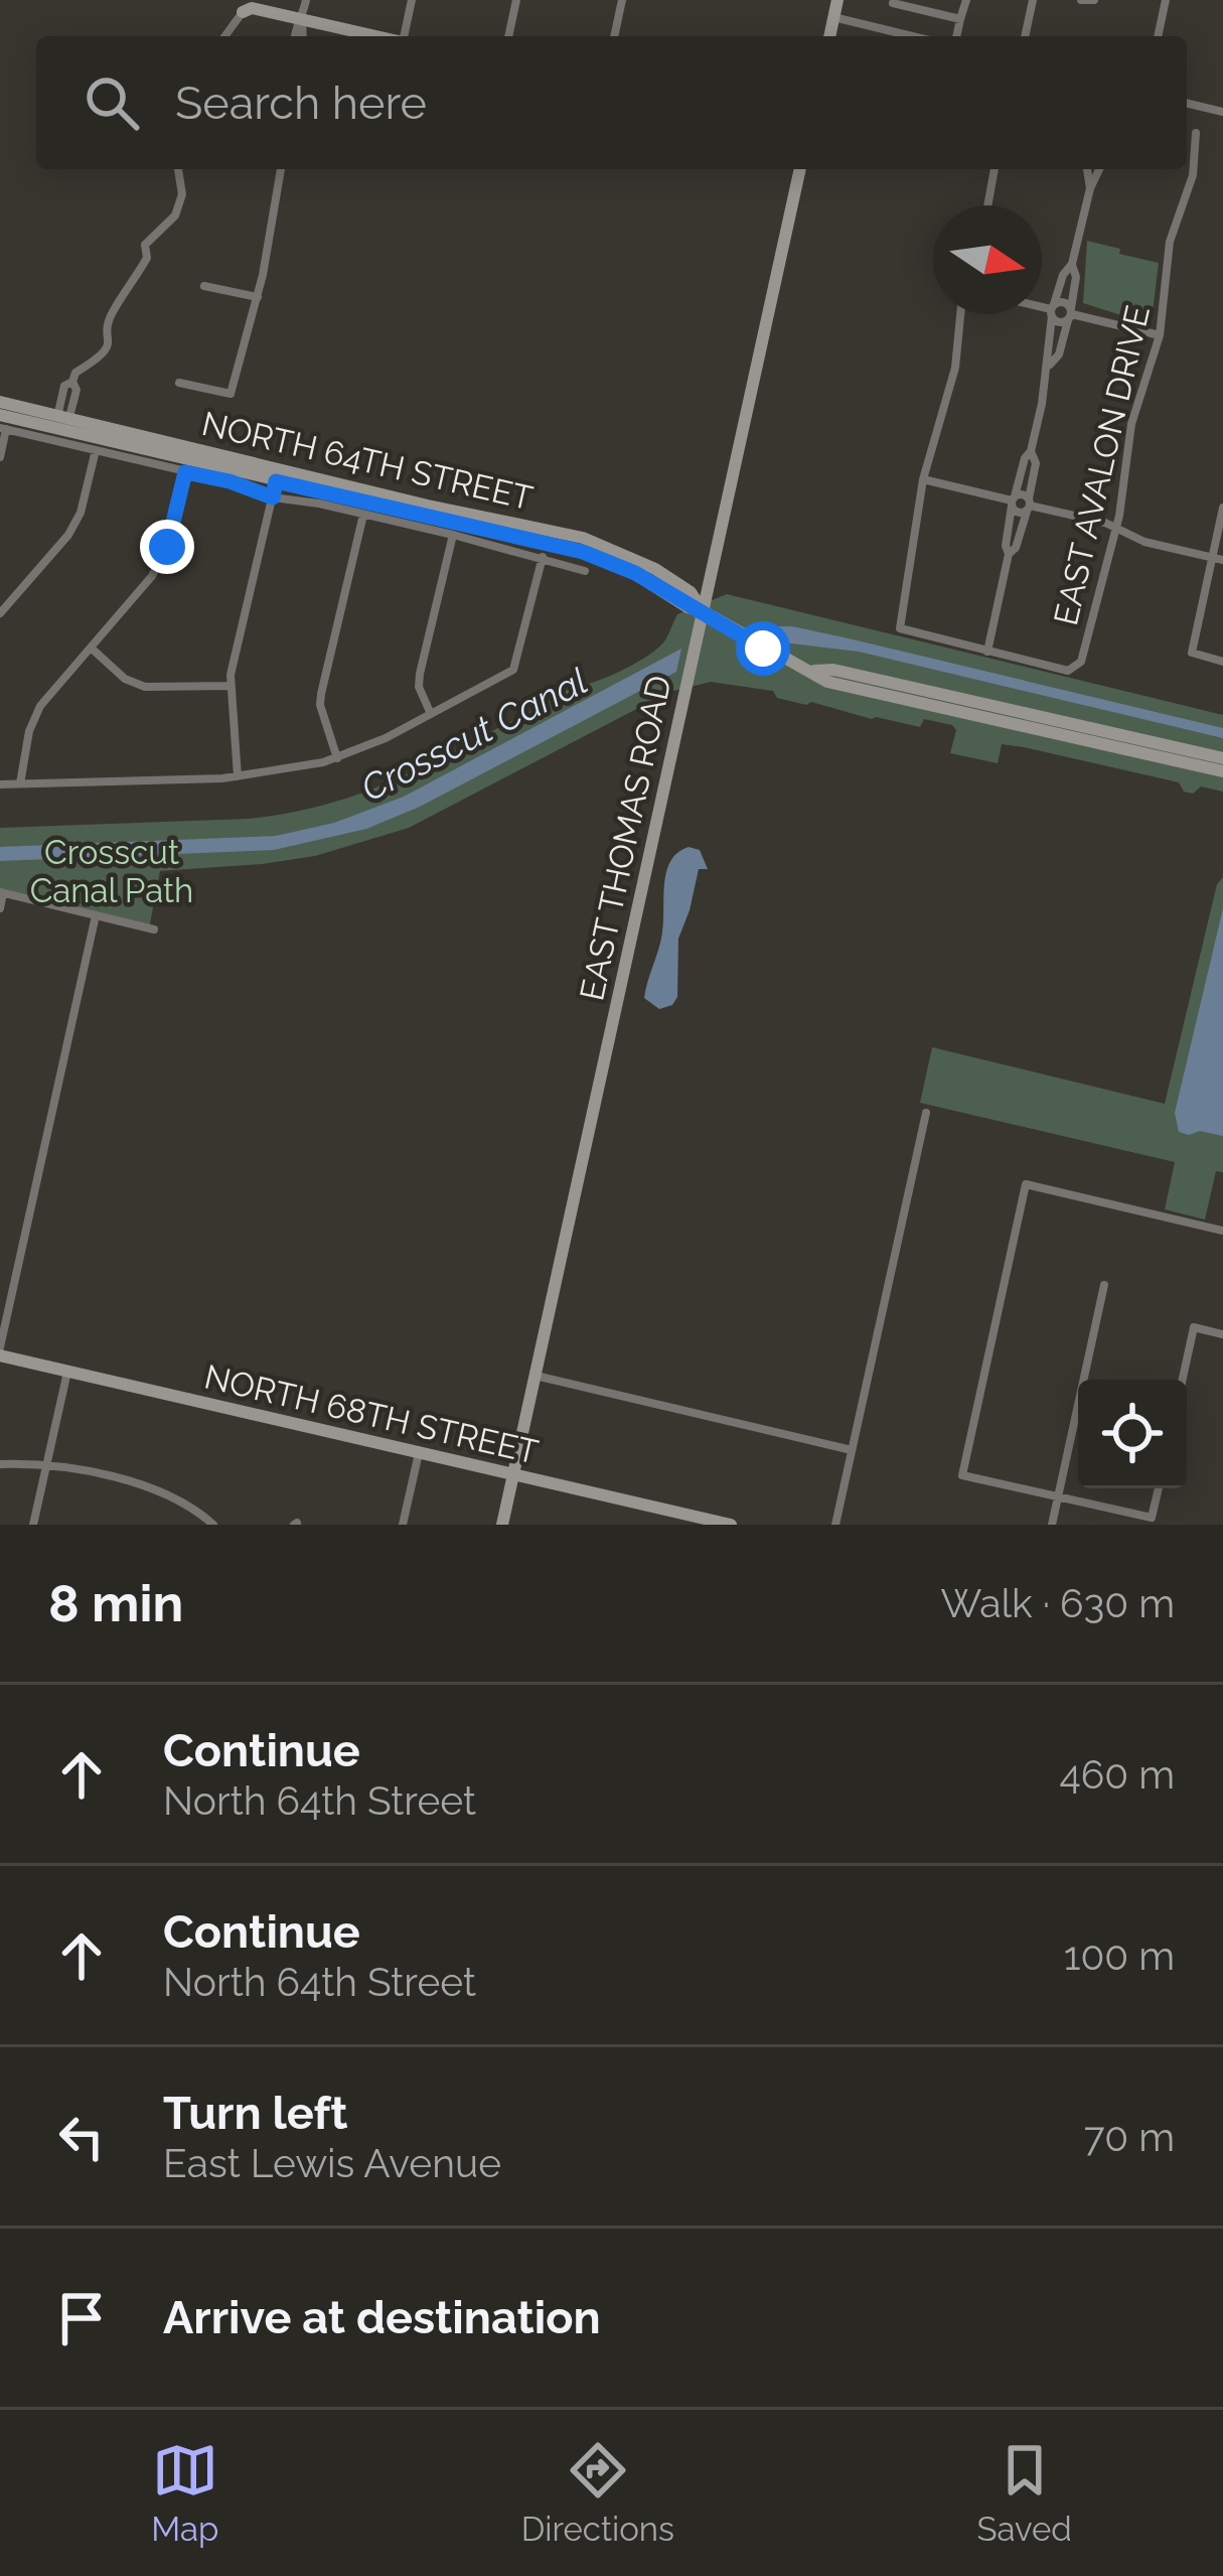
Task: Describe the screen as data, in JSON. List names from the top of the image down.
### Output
{
  "streets": {
    "main road": ["NORTH 64TH STREET", "EAST THOMAS ROAD", "NORTH 68TH STREET"],
    "street": ["EAST AVALON DRIVE"]
  },
  "crossings": [
    ["NORTH 64TH STREET", "EAST THOMAS ROAD"],
    ["EAST THOMAS ROAD", "NORTH 68TH STREET"]
  ],
  "water": ["Crosscut Canal"],
  "parks": ["Crosscut Canal Path"],
  "north": "right",
  "page": {
    "search": "Search here",
    "heading": ["8 min", "Walk · 630 m"],
    "list": [
      ["Continue", "North 64th Street", "460 m"],
      ["Continue", "North 64th Street", "100 m"],
      ["Turn left", "East Lewis Avenue", "70 m"],
      "Arrive at destination"
    ],
    "nav": ["Map", "Directions", "Saved"]
  }
}
